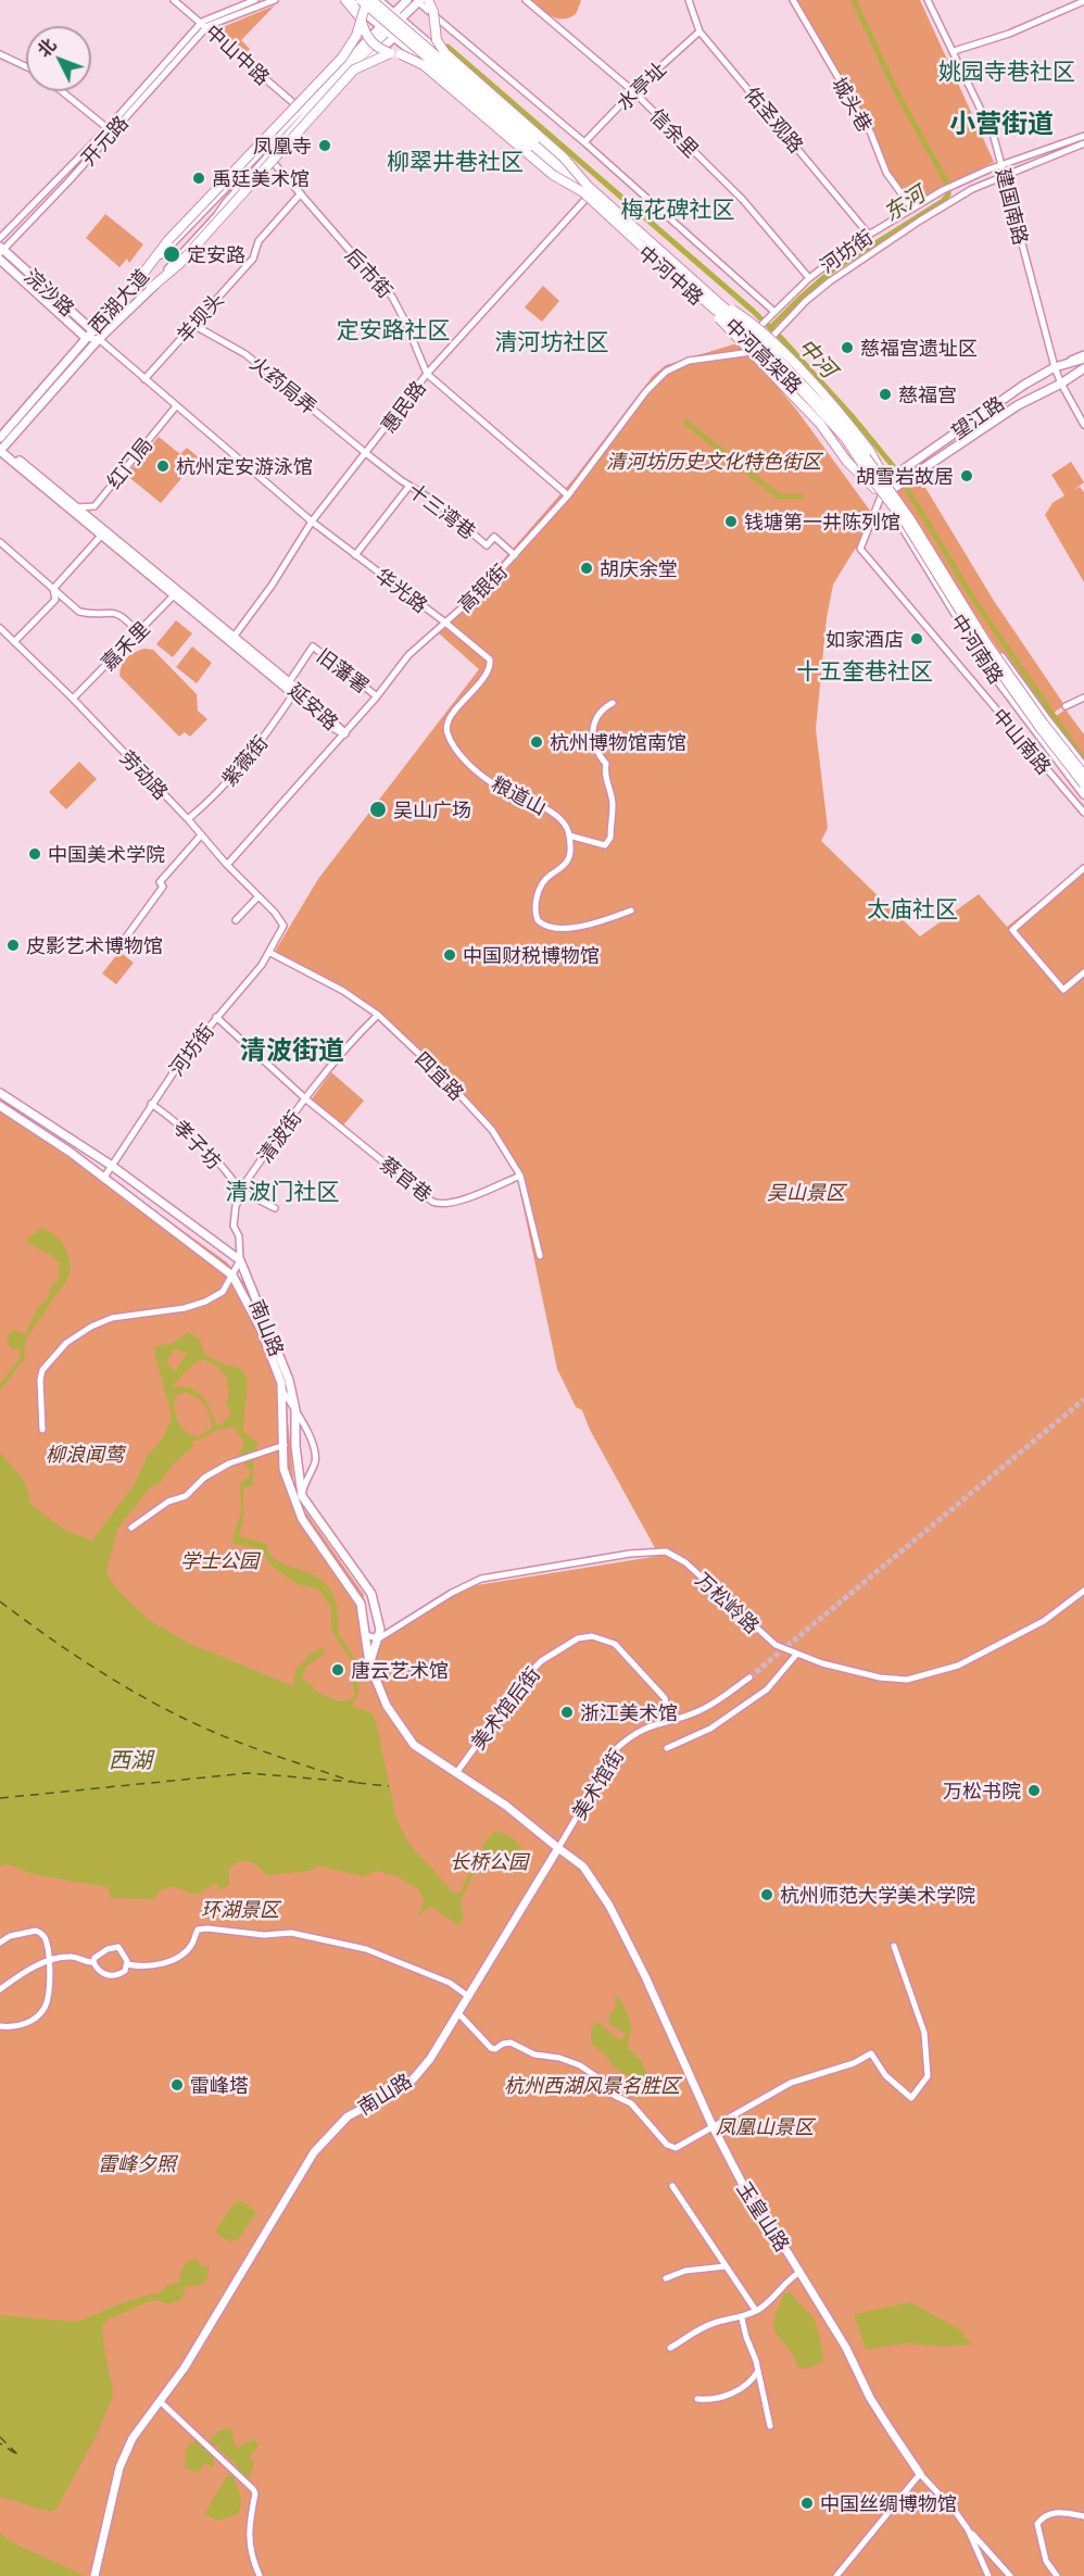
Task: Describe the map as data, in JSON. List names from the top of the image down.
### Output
{
  "streets": {
    "highway": ["中河高架路"],
    "main road": [
      "中河中路",
      "浣沙路",
      "西湖大道",
      "望江路",
      "中河南路",
      "延安路",
      "南山路",
      "玉皇山路"
    ],
    "street": [
      "中山中路",
      "水亭址",
      "城头巷",
      "佑圣观路",
      "信余里",
      "开元路",
      "建国南路",
      "河坊街",
      "后市街",
      "羊坝头",
      "火药局弄",
      "惠民路",
      "红门局",
      "十三湾巷",
      "高银街",
      "华光路",
      "嘉禾里",
      "旧藩署",
      "中山南路",
      "紫薇街",
      "劳动路",
      "粮道山",
      "四宜路",
      "清波街",
      "孝子坊",
      "蔡官巷",
      "万松岭路",
      "美术馆后街",
      "美术馆街"
    ]
  },
  "crossings": [
    ["中山中路", "开元路"],
    ["中山中路", "西湖大道"],
    ["水亭址", "佑圣观路"],
    ["水亭址", "信余里"],
    ["水亭址", "中河中路"],
    ["城头巷", "河坊街"],
    ["佑圣观路", "河坊街"],
    ["信余里", "河坊街"],
    ["开元路", "浣沙路"],
    ["建国南路", "河坊街"],
    ["建国南路", "望江路"],
    ["河坊街", "中河中路"],
    ["河坊街", "高银街"],
    ["河坊街", "劳动路"],
    ["河坊街", "四宜路"],
    ["河坊街", "孝子坊"],
    ["河坊街", "南山路"],
    ["后市街", "羊坝头"],
    ["后市街", "惠民路"],
    ["后市街", "高银街"],
    ["中河中路", "西湖大道"],
    ["中河中路", "中河高架路"],
    ["中河中路", "惠民路"],
    ["中河中路", "望江路"],
    ["中河中路", "高银街"],
    ["中河中路", "中河南路"],
    ["中河中路", "中山南路"],
    ["浣沙路", "西湖大道"],
    ["西湖大道", "延安路"],
    ["羊坝头", "火药局弄"],
    ["中河高架路", "惠民路"],
    ["火药局弄", "惠民路"],
    ["火药局弄", "十三湾巷"],
    ["惠民路", "十三湾巷"],
    ["惠民路", "华光路"],
    ["惠民路", "延安路"],
    ["望江路", "中河南路"],
    ["望江路", "中山南路"],
    ["红门局", "延安路"],
    ["十三湾巷", "高银街"],
    ["高银街", "华光路"],
    ["高银街", "旧藩署"],
    ["高银街", "延安路"],
    ["高银街", "劳动路"],
    ["华光路", "粮道山"],
    ["嘉禾里", "延安路"],
    ["嘉禾里", "劳动路"],
    ["中河南路", "中山南路"],
    ["旧藩署", "延安路"],
    ["延安路", "紫薇街"],
    ["紫薇街", "劳动路"],
    ["四宜路", "清波街"],
    ["四宜路", "蔡官巷"],
    ["清波街", "孝子坊"],
    ["清波街", "蔡官巷"],
    ["清波街", "南山路"],
    ["南山路", "万松岭路"],
    ["南山路", "美术馆后街"],
    ["南山路", "美术馆街"],
    ["南山路", "玉皇山路"],
    ["美术馆后街", "美术馆街"],
    ["美术馆街", "玉皇山路"]
  ],
  "districts": [
    "姚园寺巷社区",
    "小营街道",
    "柳翠井巷社区",
    "梅花碑社区",
    "定安路社区",
    "清河坊社区",
    "十五奎巷社区",
    "太庙社区",
    "清波街道",
    "清波门社区"
  ],
  "water": ["东河", "中河", "西湖"],
  "parks": [
    "清河坊历史文化特色街区",
    "吴山景区",
    "柳浪闻莺",
    "学士公园",
    "长桥公园",
    "环湖景区",
    "杭州西湖风景名胜区",
    "凤凰山景区",
    "雷峰夕照"
  ],
  "places": [
    "凤凰寺",
    "禹廷美术馆",
    "定安路",
    "慈福宫遗址区",
    "慈福宫",
    "杭州定安游泳馆",
    "胡雪岩故居",
    "钱塘第一井陈列馆",
    "胡庆余堂",
    "如家酒店",
    "杭州博物馆南馆",
    "吴山广场",
    "中国美术学院",
    "皮影艺术博物馆",
    "中国财税博物馆",
    "唐云艺术馆",
    "浙江美术馆",
    "万松书院",
    "杭州师范大学美术学院",
    "雷峰塔",
    "中国丝绸博物馆"
  ],
  "north": "top left"
}
